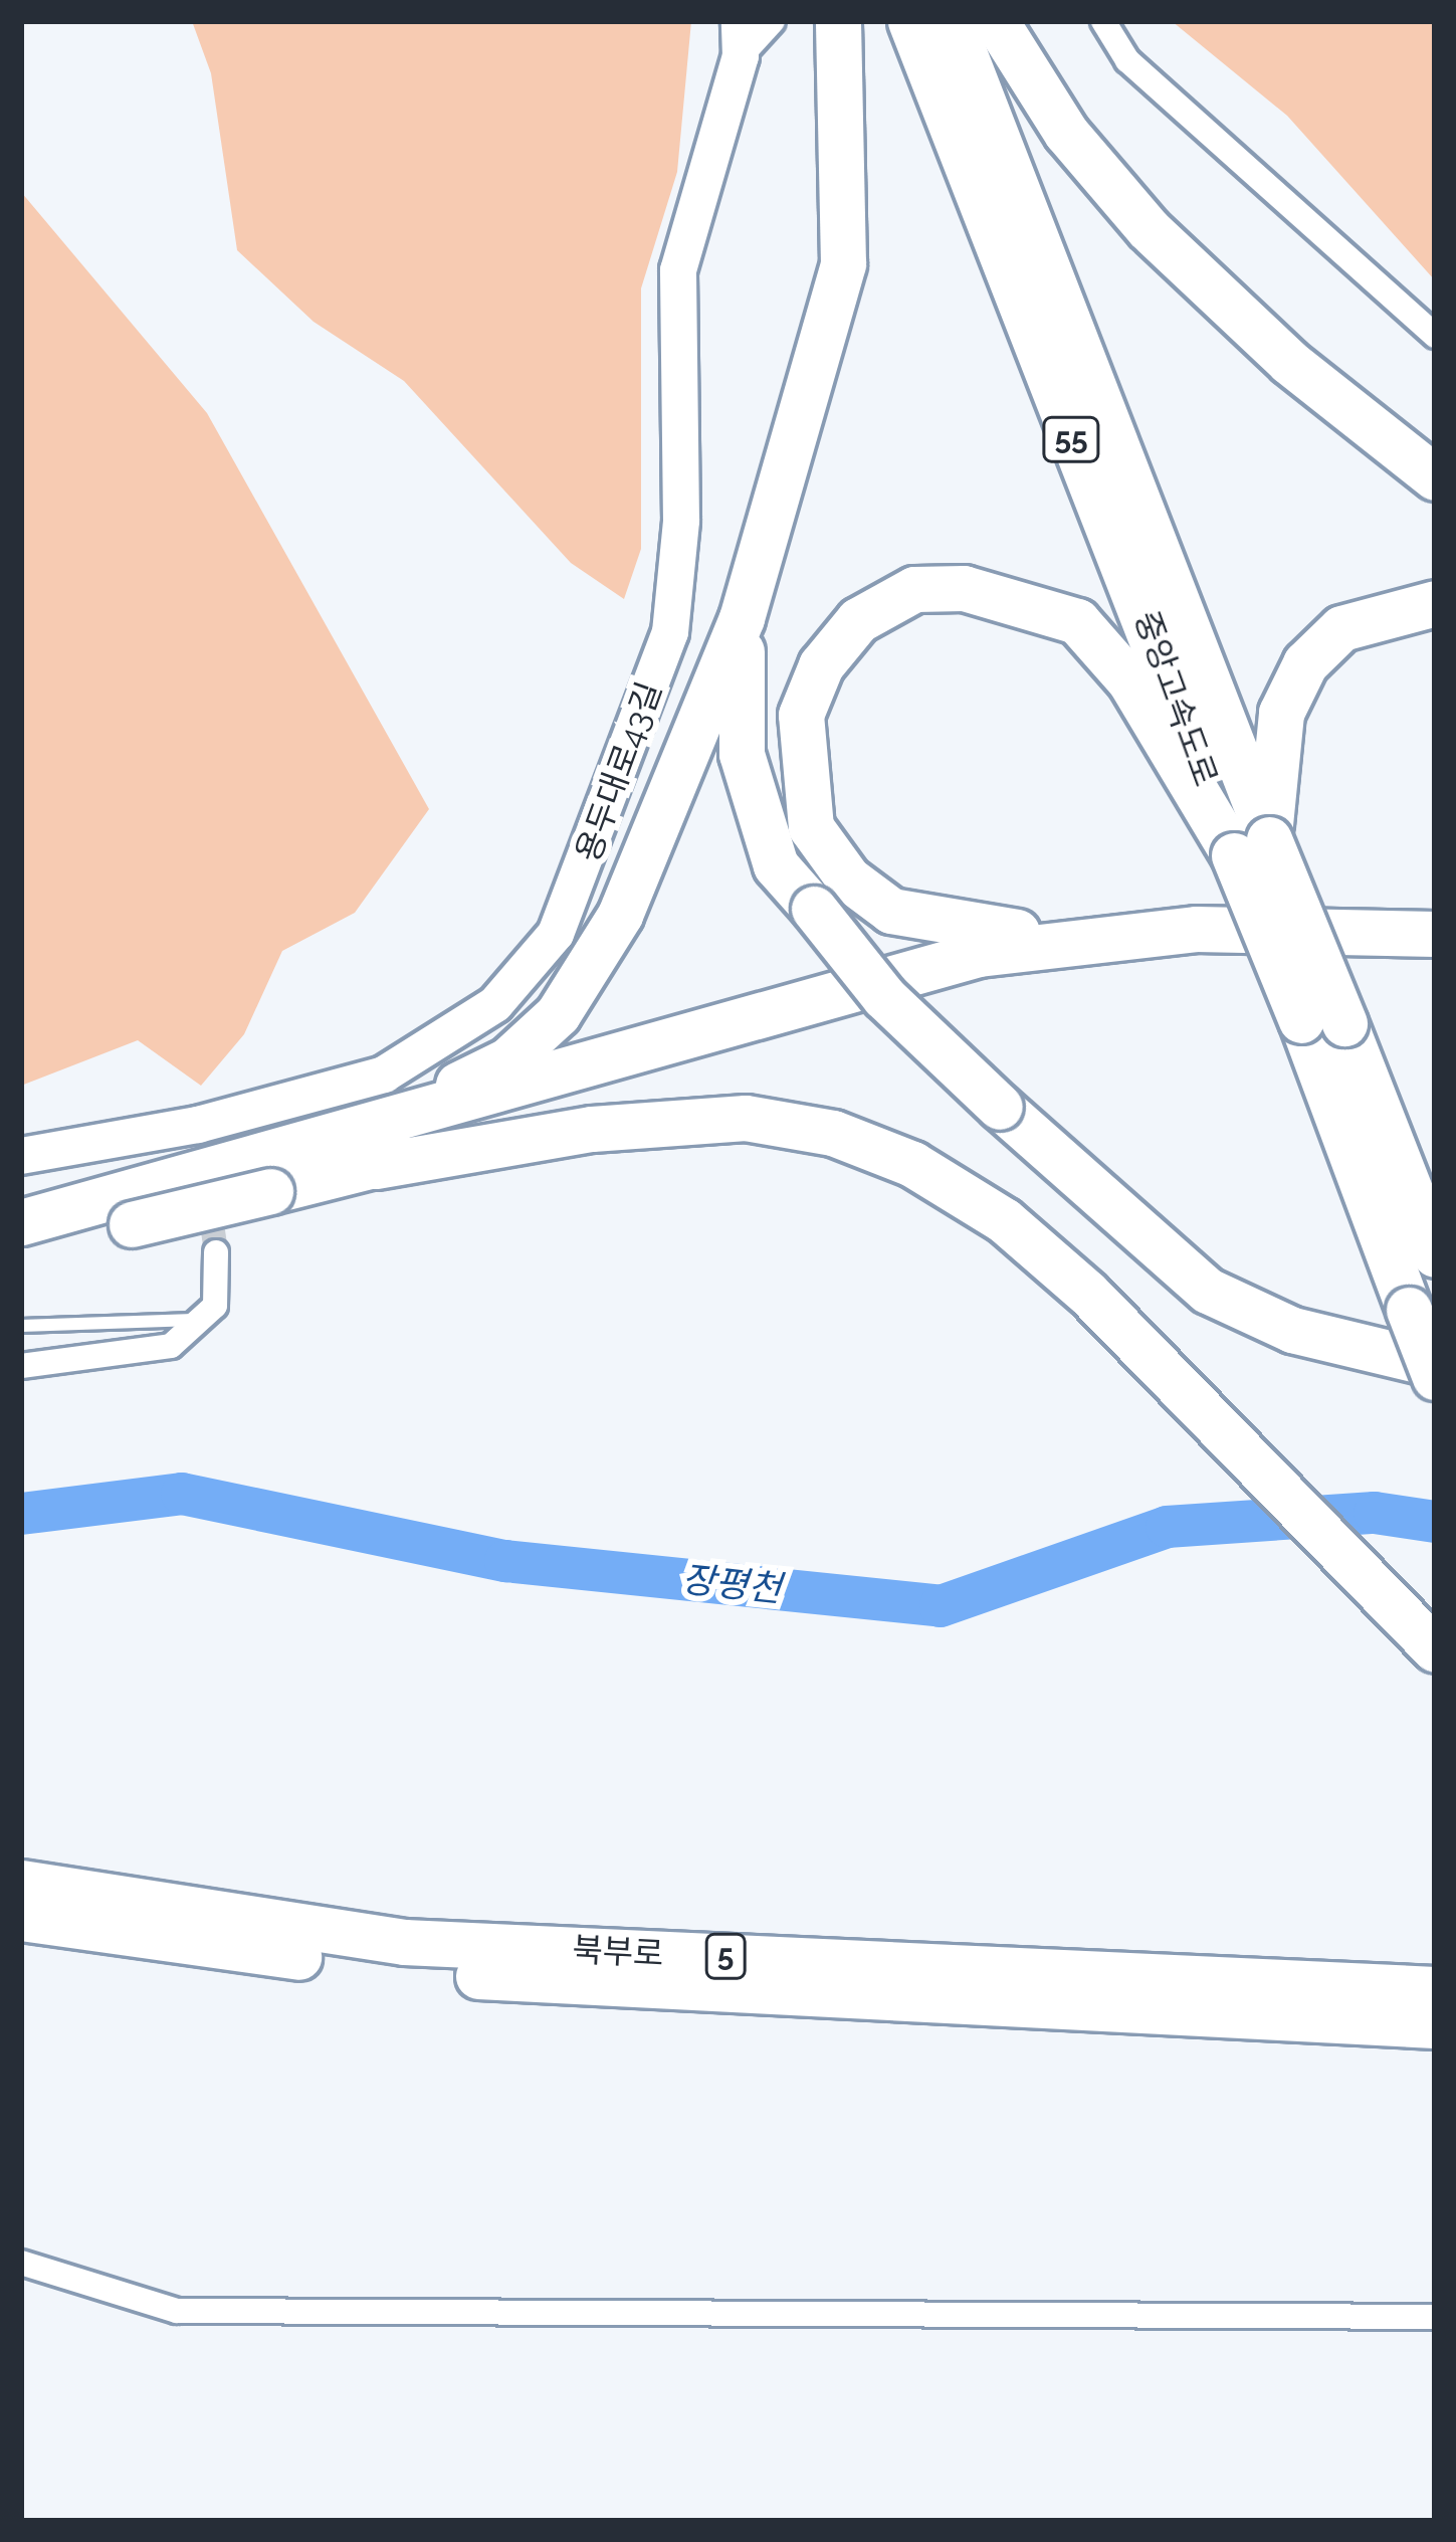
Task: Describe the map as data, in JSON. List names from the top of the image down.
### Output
{
  "streets": {
    "highway": [
      "55",
      "중앙고속도로",
      "북부로",
      "5"
    ],
    "street": ["용두대로43길"]
  },
  "water": ["장평천"]
}
